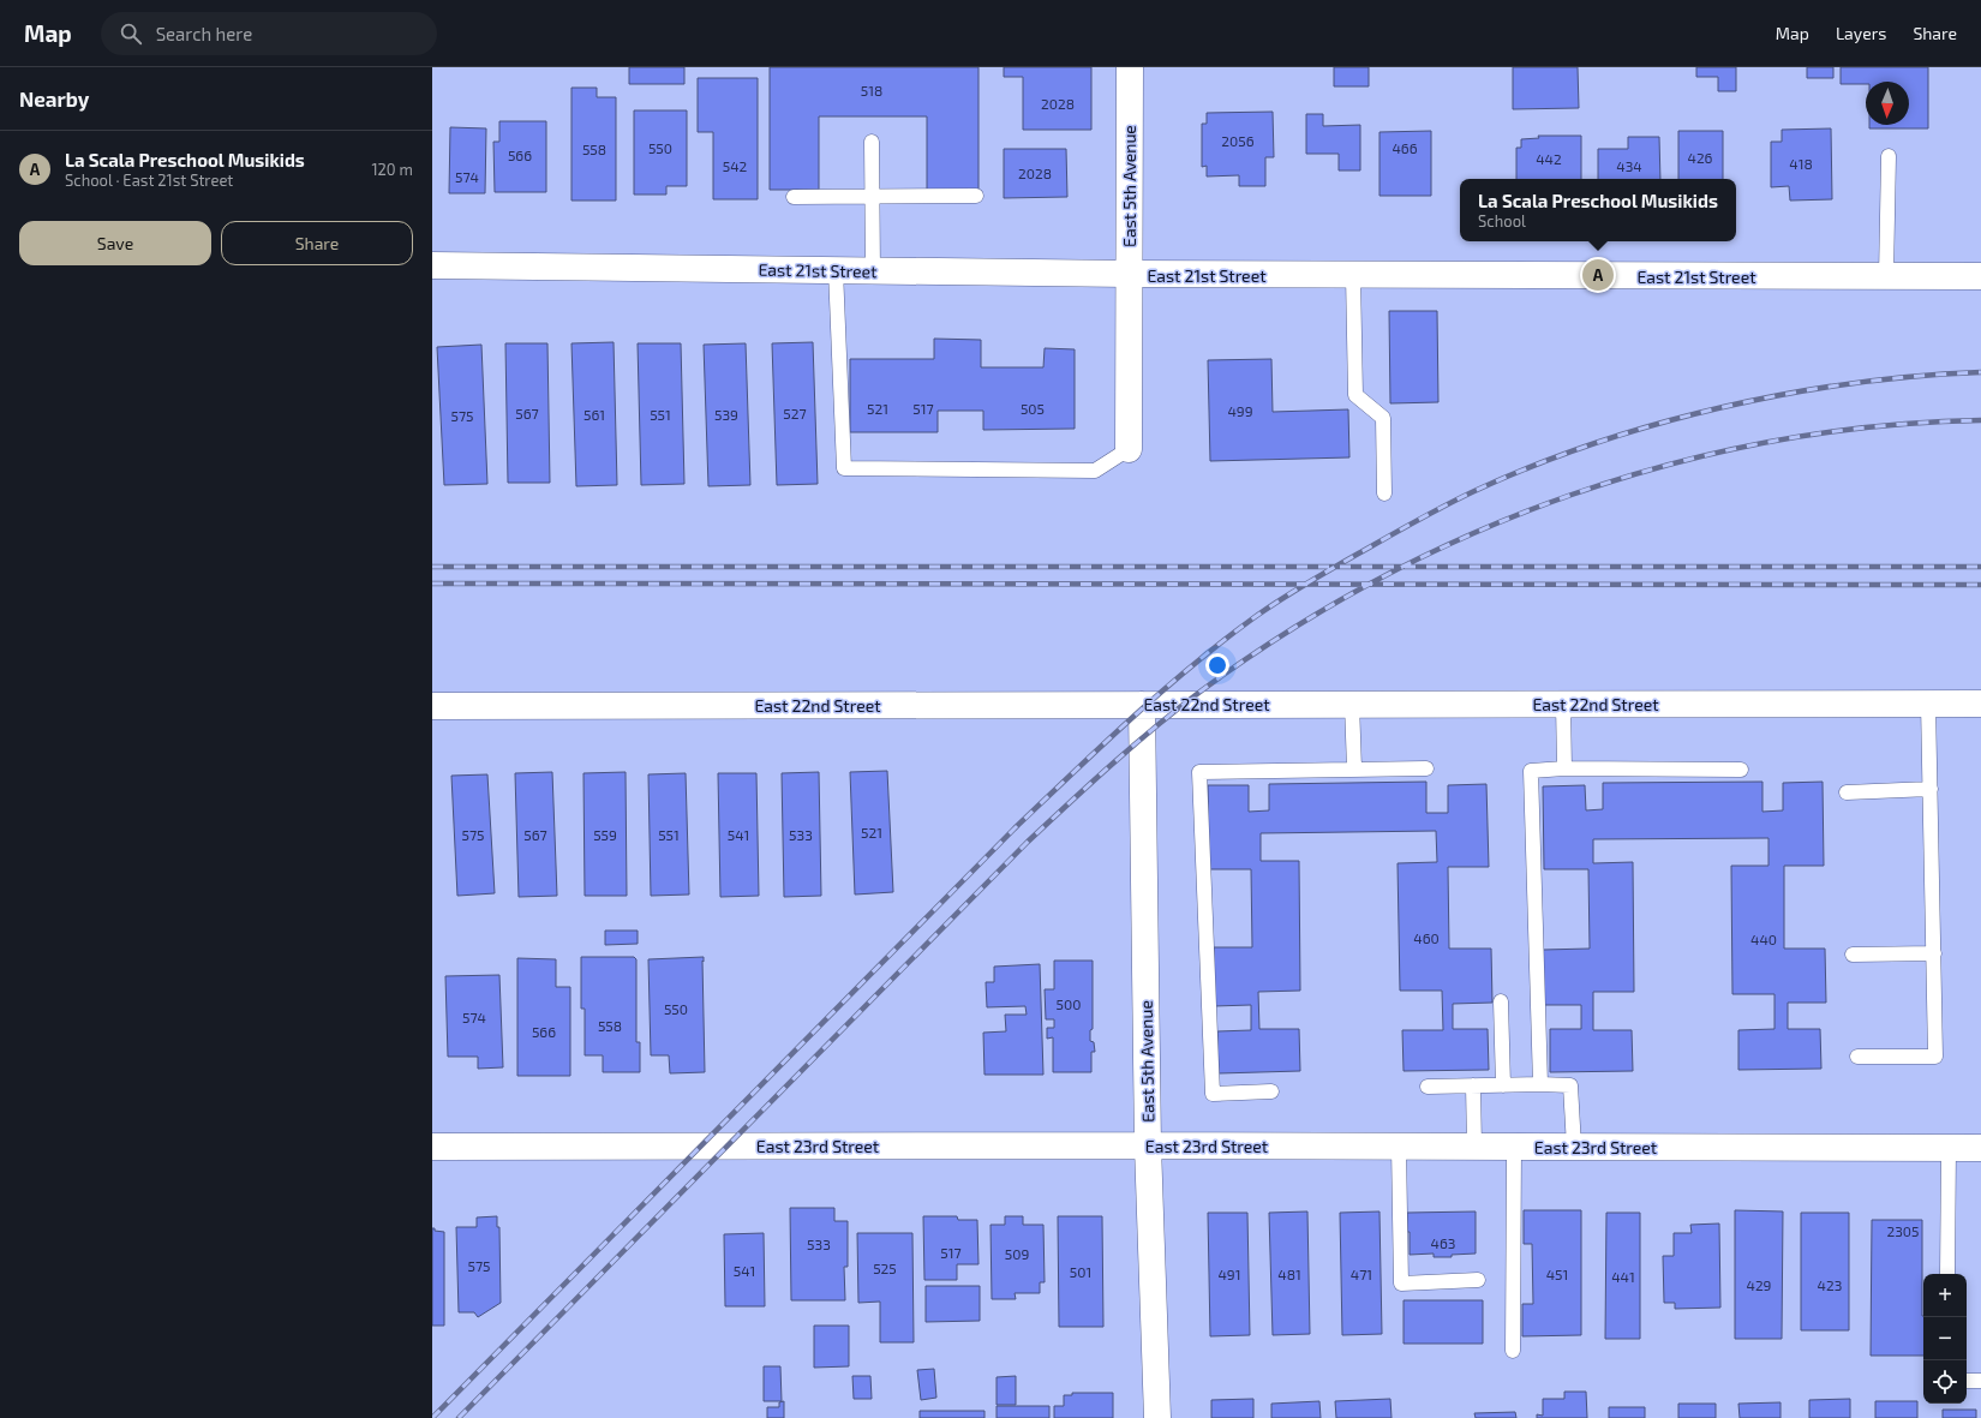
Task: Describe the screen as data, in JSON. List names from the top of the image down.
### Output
{
  "streets": {
    "street": [
      "East 5th Avenue",
      "East 21st Street",
      "East 22nd Street",
      "East 23rd Street"
    ]
  },
  "crossings": [
    ["East 5th Avenue", "East 21st Street"],
    ["East 5th Avenue", "East 22nd Street"],
    ["East 5th Avenue", "East 23rd Street"]
  ],
  "house_numbers": [
    "518",
    "2028",
    "2056",
    "550",
    "466",
    "558",
    "566",
    "426",
    "442",
    "418",
    "542",
    "434",
    "2028",
    "574",
    "521",
    "517",
    "505",
    "499",
    "567",
    "527",
    "561",
    "551",
    "539",
    "575",
    "521",
    "575",
    "567",
    "559",
    "551",
    "541",
    "533",
    "460",
    "440",
    "500",
    "550",
    "574",
    "558",
    "566",
    "2305",
    "463",
    "533",
    "517",
    "509",
    "575",
    "525",
    "541",
    "501",
    "491",
    "481",
    "471",
    "451",
    "441",
    "429",
    "423"
  ],
  "north": "bottom",
  "page": {
    "header": "Map",
    "search": "Search here",
    "nav": ["Map", "Layers", "Share"],
    "heading": "Nearby",
    "list": [
      {
        "mark": "A",
        "name": "La Scala Preschool Musikids",
        "note": "School · East 21st Street",
        "value": "120 m"
      }
    ],
    "popup": ["La Scala Preschool Musikids", "School"],
    "buttons": ["Save", "Share"],
    "pins": "A",
    "map_buttons": ["+", "−"]
  }
}
